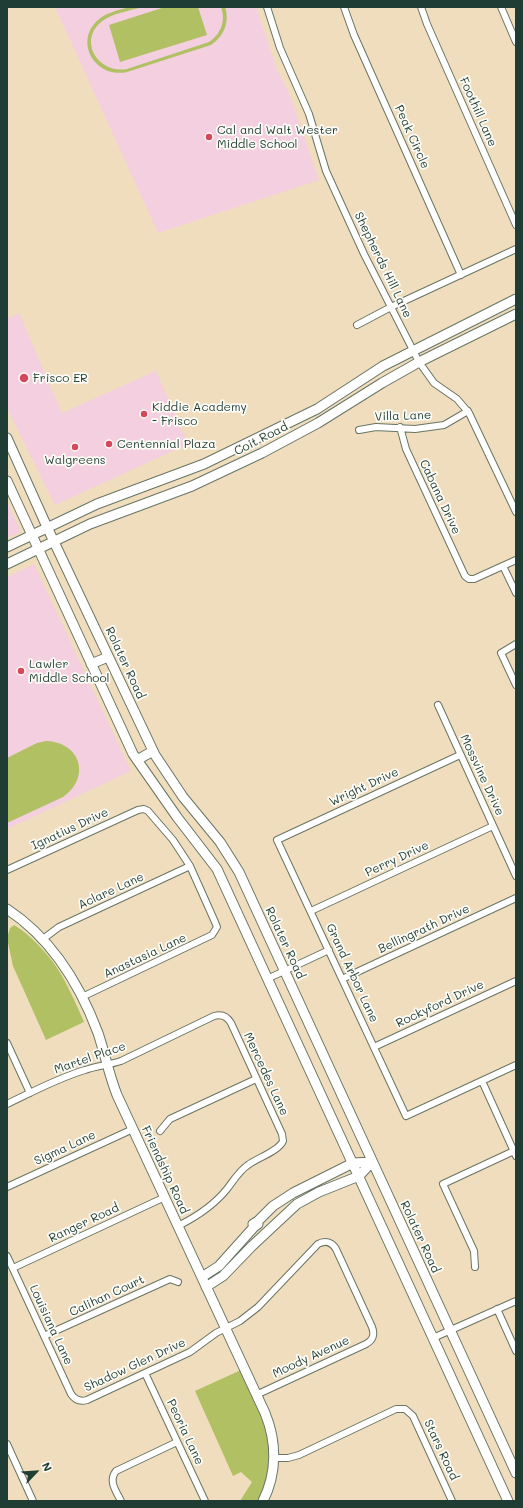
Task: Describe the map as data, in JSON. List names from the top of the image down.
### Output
{
  "streets": {
    "main road": ["Coit Road", "Rolater Road", "Friendship Road"],
    "street": [
      "Foothill Lane",
      "Peak Circle",
      "Shepherds Hill Lane",
      "Villa Lane",
      "Cabana Drive",
      "Mossvine Drive",
      "Wright Drive",
      "Ignatius Drive",
      "Perry Drive",
      "Aclare Lane",
      "Bellingrath Drive",
      "Anastasia Lane",
      "Grand Arbor Lane",
      "Rockyford Drive",
      "Martel Place",
      "Mercedes Lane",
      "Sigma Lane",
      "Ranger Road",
      "Calihan Court",
      "Louisiana Lane",
      "Moody Avenue",
      "Shadow Glen Drive",
      "Peoria Lane",
      "Stars Road"
    ]
  },
  "crossings": [
    ["Shepherds Hill Lane", "Villa Lane"],
    ["Shepherds Hill Lane", "Coit Road"],
    ["Villa Lane", "Cabana Drive"],
    ["Coit Road", "Rolater Road"],
    ["Mossvine Drive", "Wright Drive"],
    ["Mossvine Drive", "Perry Drive"],
    ["Wright Drive", "Grand Arbor Lane"],
    ["Ignatius Drive", "Aclare Lane"],
    ["Ignatius Drive", "Anastasia Lane"],
    ["Perry Drive", "Grand Arbor Lane"],
    ["Aclare Lane", "Anastasia Lane"],
    ["Aclare Lane", "Friendship Road"],
    ["Bellingrath Drive", "Grand Arbor Lane"],
    ["Anastasia Lane", "Friendship Road"],
    ["Grand Arbor Lane", "Rockyford Drive"],
    ["Martel Place", "Mercedes Lane"],
    ["Martel Place", "Friendship Road"],
    ["Mercedes Lane", "Friendship Road"],
    ["Sigma Lane", "Friendship Road"],
    ["Friendship Road", "Ranger Road"],
    ["Friendship Road", "Moody Avenue"],
    ["Friendship Road", "Shadow Glen Drive"],
    ["Friendship Road", "Stars Road"],
    ["Ranger Road", "Louisiana Lane"],
    ["Calihan Court", "Louisiana Lane"],
    ["Louisiana Lane", "Shadow Glen Drive"],
    ["Moody Avenue", "Shadow Glen Drive"],
    ["Shadow Glen Drive", "Peoria Lane"]
  ],
  "places": [
    "Cal and Walt Wester Middle School",
    "Frisco ER",
    "Kiddie Academy - Frisco",
    "Centennial Plaza",
    "Walgreens",
    "Lawler Middle School"
  ],
  "north": "top right"
}
